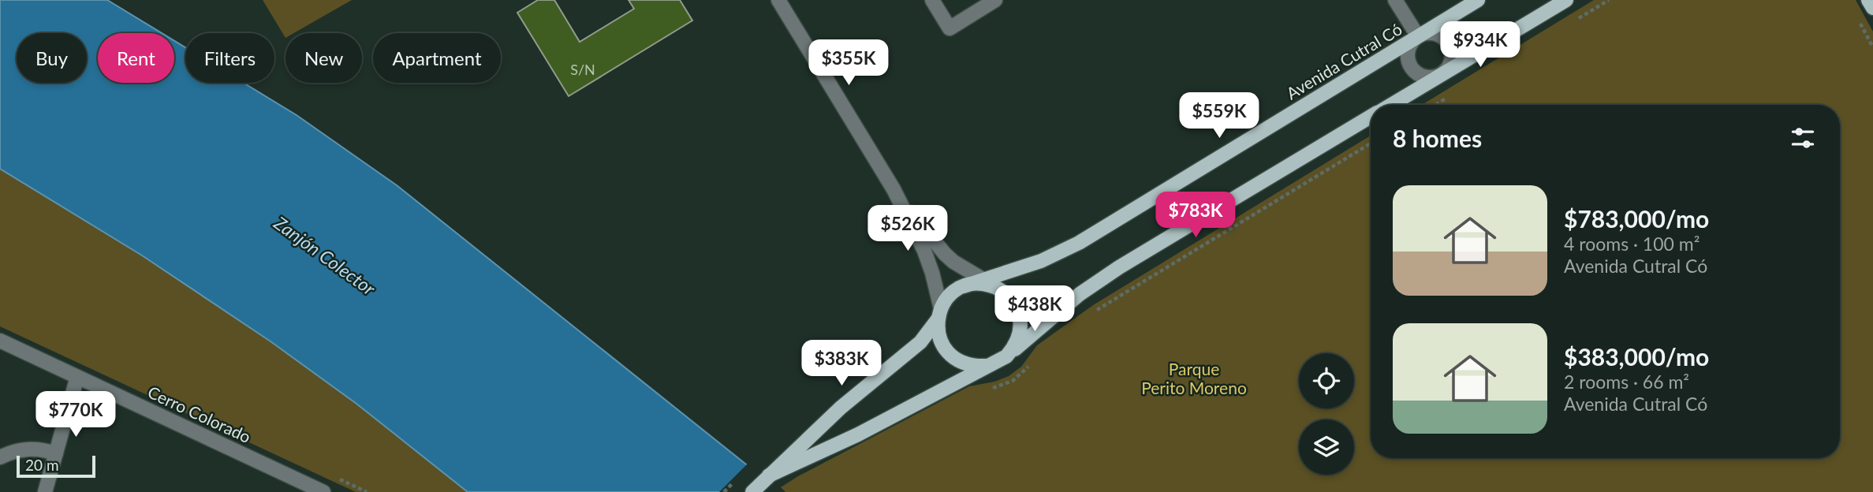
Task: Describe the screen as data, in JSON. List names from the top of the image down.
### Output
{
  "streets": {
    "main road": ["Avenida Cutral Có"],
    "street": ["Cerro Colorado"]
  },
  "water": ["Zanjón Colector"],
  "parks": ["Parque Perito Moreno"],
  "house_numbers": ["S/N"],
  "scale_bar": "20 m",
  "page": {
    "price": [
      "$934K",
      "$355K",
      "$559K",
      "$783K",
      "$526K",
      "$438K",
      "$383K",
      "$770K"
    ],
    "chip": [
      "Buy",
      "Rent",
      "Filters",
      "New",
      "Apartment"
    ],
    "heading": "8 homes",
    "list": [
      {
        "name": "$783,000/mo",
        "note": "4 rooms · 100 m² · Avenida Cutral Có"
      },
      {
        "name": "$383,000/mo",
        "note": "2 rooms · 66 m² · Avenida Cutral Có"
      }
    ],
    "scale": "20 m"
  }
}
